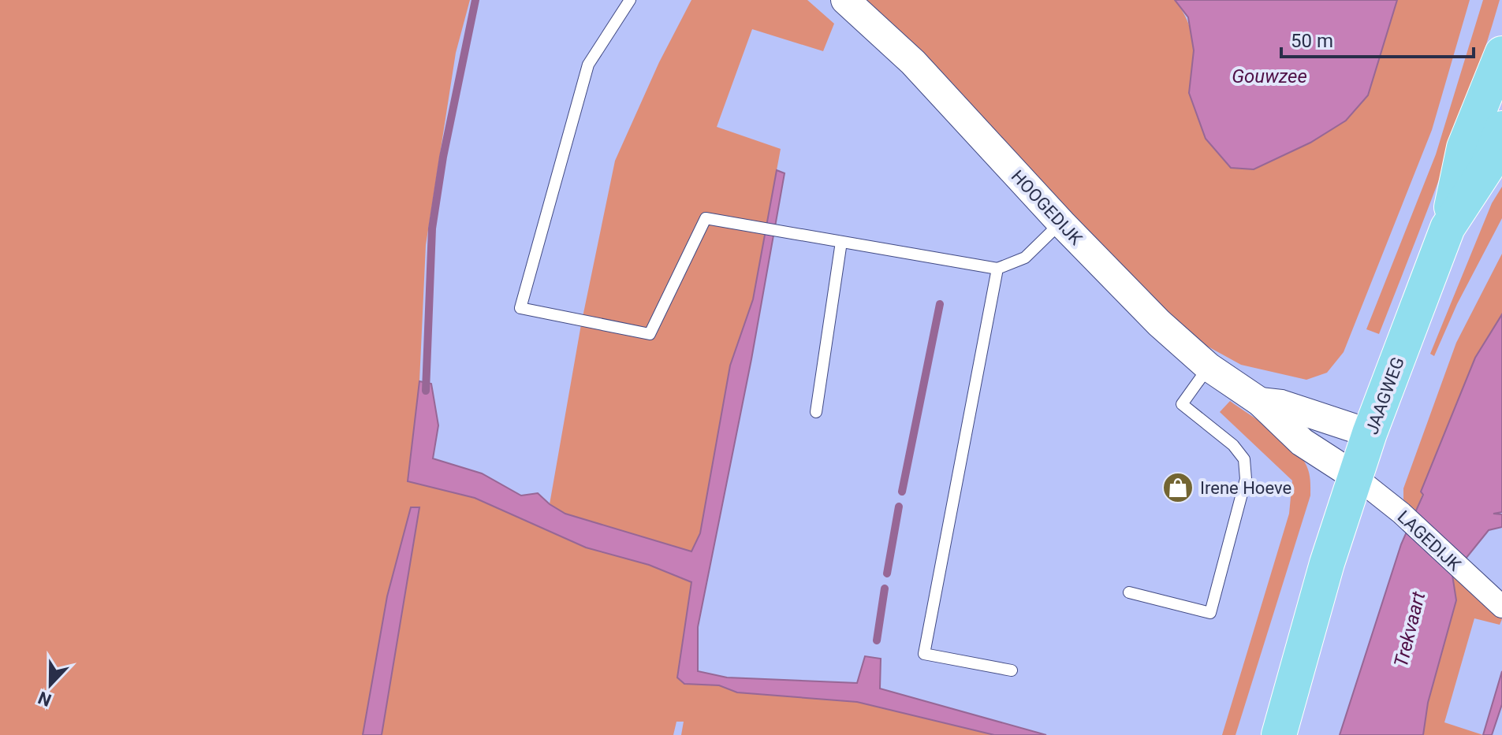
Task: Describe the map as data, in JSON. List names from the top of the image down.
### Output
{
  "streets": {
    "main road": ["JAAGWEG"],
    "street": ["HOOGEDIJK", "LAGEDIJK"]
  },
  "crossings": [
    ["HOOGEDIJK", "JAAGWEG"],
    ["HOOGEDIJK", "LAGEDIJK"],
    ["JAAGWEG", "LAGEDIJK"]
  ],
  "water": ["Gouwzee", "Trekvaart"],
  "places": {
    "shop": ["Irene Hoeve"]
  },
  "scale_bar": "50 m",
  "north": "bottom"
}
